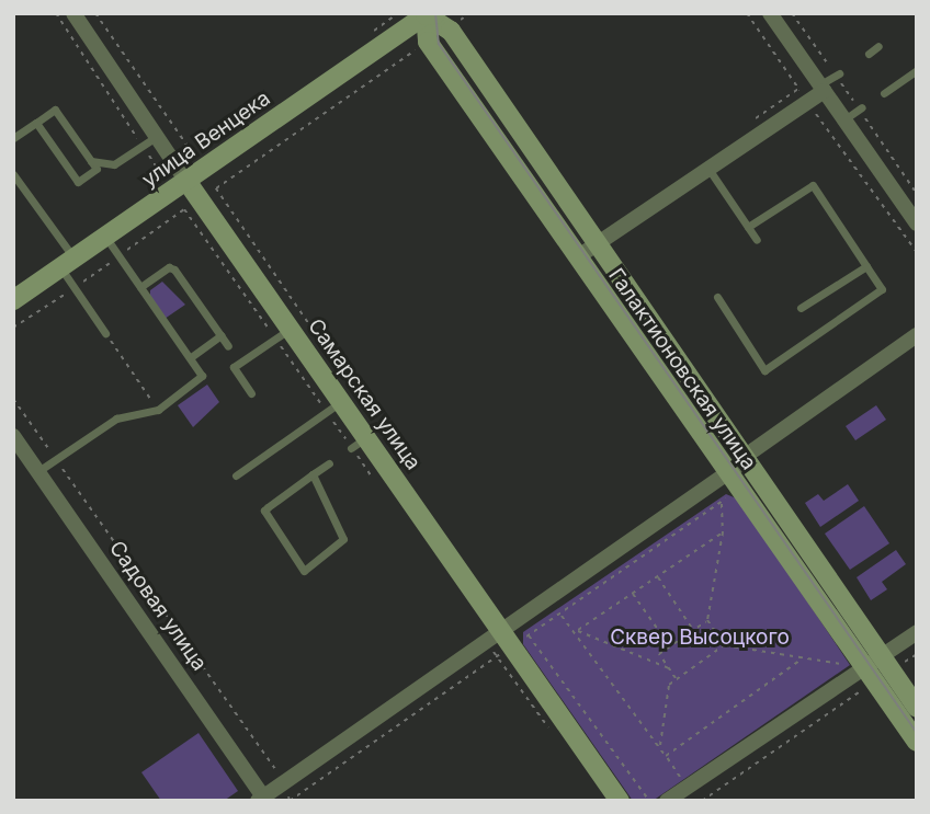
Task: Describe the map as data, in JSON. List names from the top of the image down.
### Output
{
  "streets": {
    "main road": ["улица Венцека", "Галактионовская улица", "Самарская улица"],
    "street": ["Садовая улица"]
  },
  "crossings": [
    ["улица Венцека", "Галактионовская улица"],
    ["улица Венцека", "Самарская улица"]
  ],
  "parks": ["Сквер Высоцкого"]
}
